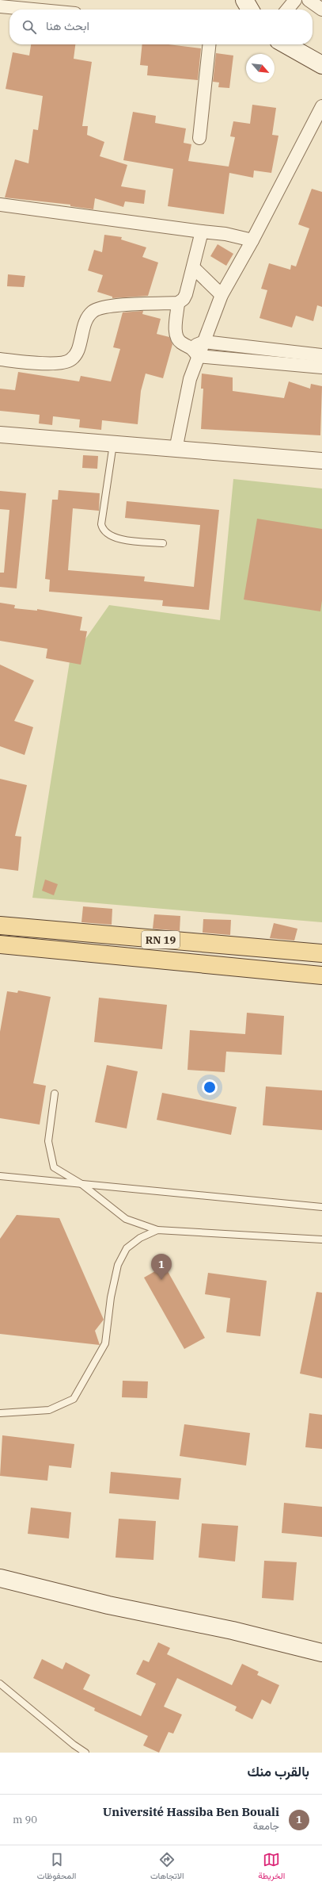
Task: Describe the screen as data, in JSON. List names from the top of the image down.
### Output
{
  "streets": {
    "main road": ["RN 19"]
  },
  "north": "bottom right",
  "page": {
    "search": "ابحث هنا",
    "pins": "1",
    "heading": "بالقرب منك",
    "list": [
      {
        "mark": "1",
        "name": "Université Hassiba Ben Bouali",
        "note": "جامعة",
        "value": "90 m"
      }
    ],
    "nav": ["الخريطة", "الاتجاهات", "المحفوظات"]
  }
}
